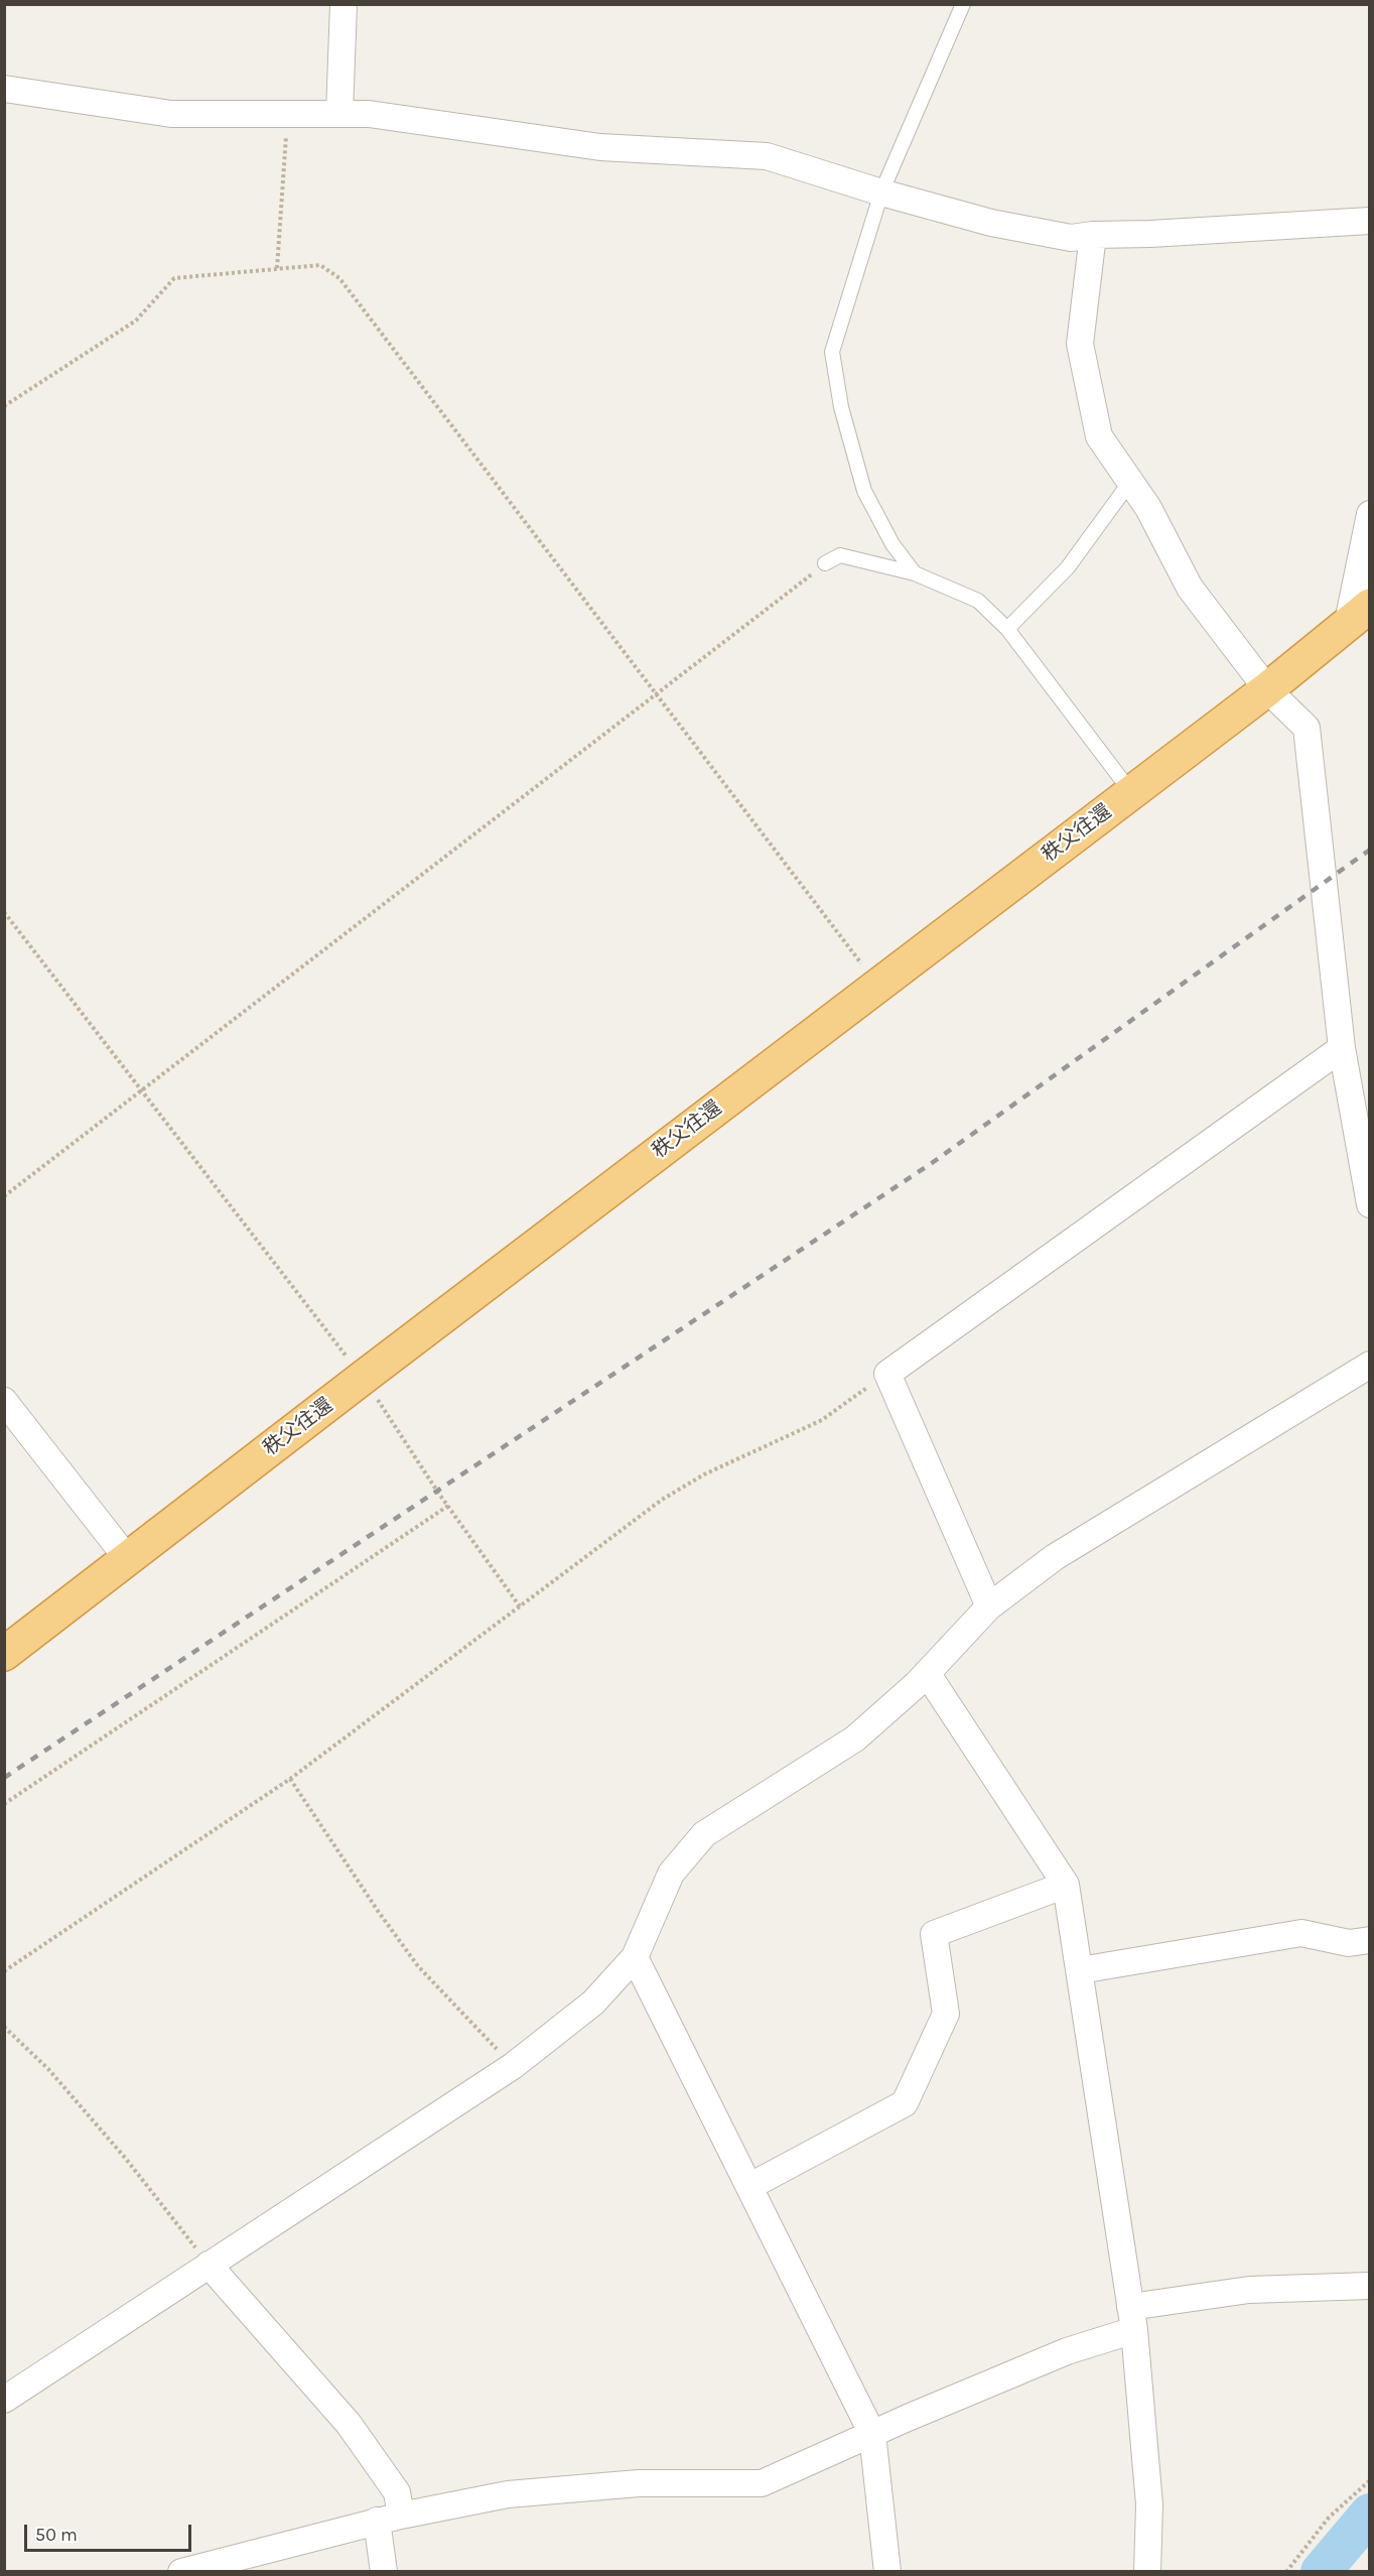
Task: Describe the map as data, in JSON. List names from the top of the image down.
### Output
{
  "streets": {
    "highway": ["秩父往還"]
  },
  "scale_bar": "50 m"
}
